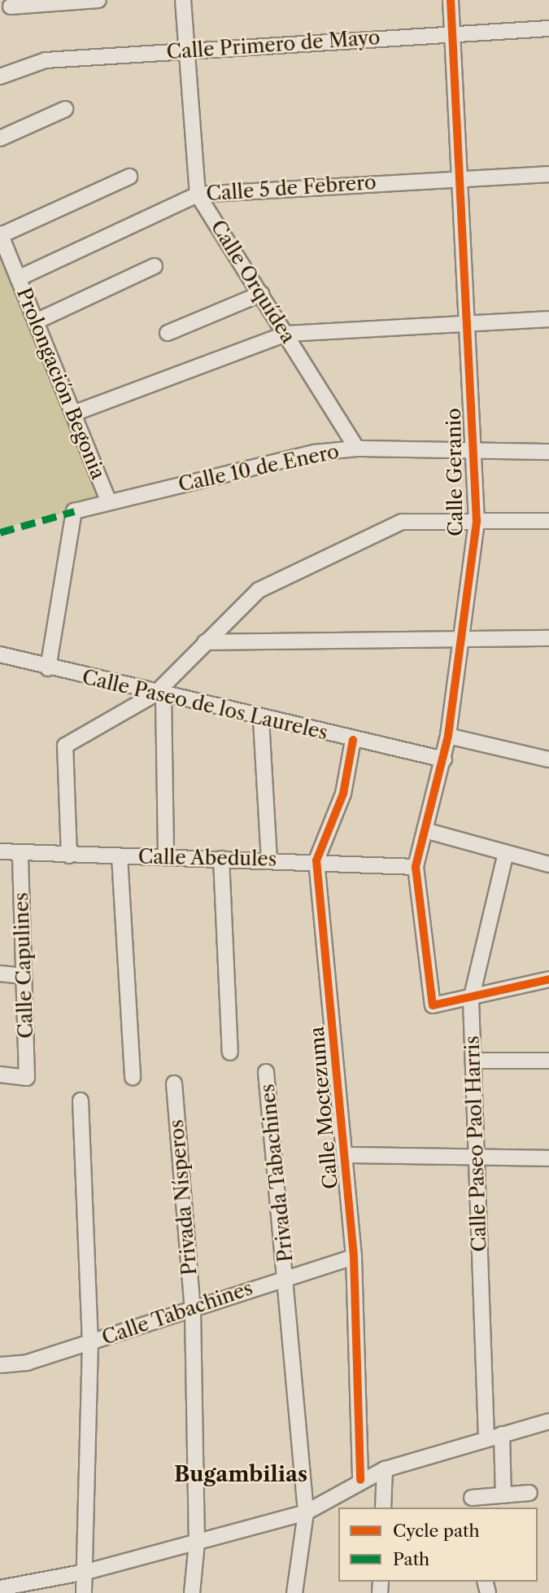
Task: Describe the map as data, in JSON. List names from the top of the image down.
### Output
{
  "streets": {
    "street": [
      "Calle Primero de Mayo",
      "Calle 5 de Febrero",
      "Calle Orquídea",
      "Prolongación Begonia",
      "Calle 10 de Enero",
      "Calle Geranio",
      "Calle Paseo de los Laureles",
      "Calle Abedules",
      "Calle Capulines",
      "Calle Moctezuma",
      "Calle Paseo Paol Harris",
      "Privada Tabachines",
      "Privada Nísperos",
      "Calle Tabachines"
    ]
  },
  "crossings": [
    ["Calle Primero de Mayo", "Calle Orquídea"],
    ["Calle Primero de Mayo", "Calle Geranio"],
    ["Calle 5 de Febrero", "Calle Orquídea"],
    ["Calle 5 de Febrero", "Prolongación Begonia"],
    ["Calle 5 de Febrero", "Calle Geranio"],
    ["Calle Orquídea", "Calle 10 de Enero"],
    ["Prolongación Begonia", "Calle 10 de Enero"],
    ["Calle 10 de Enero", "Calle Geranio"],
    ["Calle 10 de Enero", "Calle Paseo de los Laureles"],
    ["Calle Geranio", "Calle Paseo de los Laureles"],
    ["Calle Geranio", "Calle Abedules"],
    ["Calle Geranio", "Calle Paseo Paol Harris"],
    ["Calle Paseo de los Laureles", "Calle Moctezuma"],
    ["Calle Abedules", "Calle Capulines"],
    ["Calle Abedules", "Calle Moctezuma"],
    ["Calle Moctezuma", "Calle Tabachines"],
    ["Privada Tabachines", "Calle Tabachines"],
    ["Privada Nísperos", "Calle Tabachines"]
  ],
  "districts": ["Bugambilias"],
  "legend": ["Cycle path", "Path"]
}
